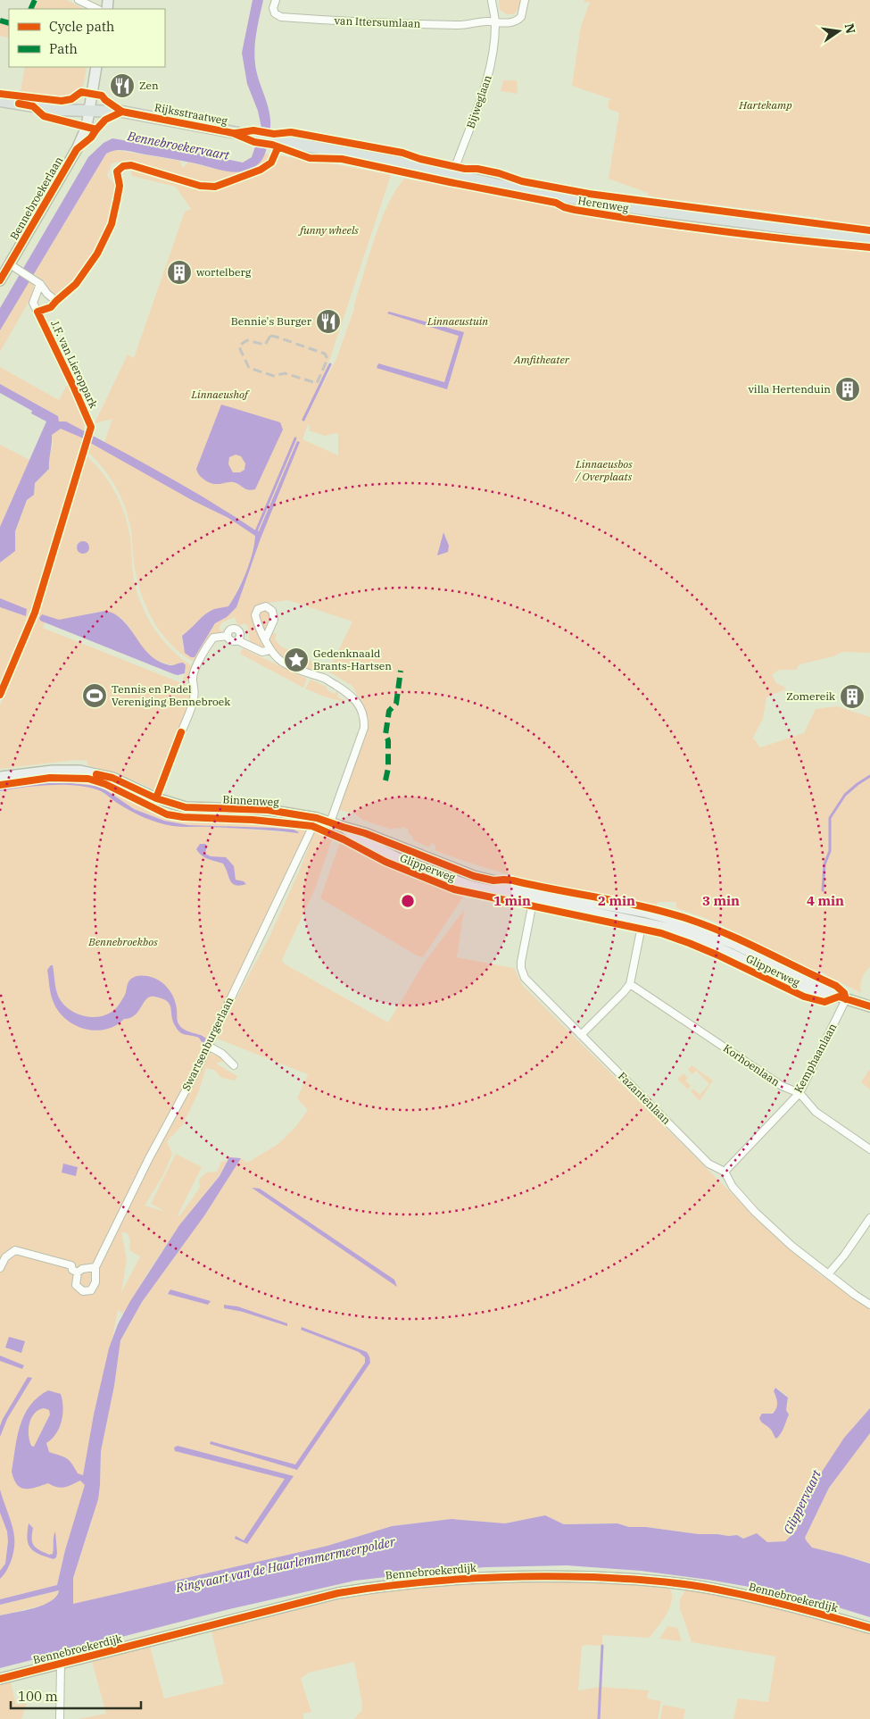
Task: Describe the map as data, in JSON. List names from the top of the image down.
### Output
{
  "streets": {
    "main road": ["Rijksstraatweg", "Herenweg"],
    "street": [
      "van Ittersumlaan",
      "Bijweglaan",
      "Bennebroekerlaan",
      "J.F. van Lieroppark",
      "Binnenweg",
      "Glipperweg",
      "Swartsenburgerlaan",
      "Kemphaanlaan",
      "Korhoenlaan",
      "Fazantenlaan",
      "Bennebroekerdijk"
    ]
  },
  "crossings": [
    ["van Ittersumlaan", "Bijweglaan"],
    ["Bijweglaan", "Rijksstraatweg"],
    ["Rijksstraatweg", "Bennebroekerlaan"],
    ["Rijksstraatweg", "Herenweg"],
    ["Binnenweg", "Glipperweg"],
    ["Binnenweg", "Swartsenburgerlaan"],
    ["Glipperweg", "Kemphaanlaan"],
    ["Glipperweg", "Fazantenlaan"],
    ["Kemphaanlaan", "Korhoenlaan"],
    ["Kemphaanlaan", "Fazantenlaan"]
  ],
  "water": ["Bennebroekervaart", "Glippervaart", "Ringvaart van de Haarlemmermeerpolder"],
  "parks": [
    "Hartekamp",
    "funny wheels",
    "Linnaeustuin",
    "Amfitheater",
    "Linnaeushof",
    "Linnaeusbos / Overplaats",
    "Bennebroekbos"
  ],
  "places": {
    "restaurant": ["Zen", "Bennie's Burger"],
    "building": ["wortelberg", "villa Hertenduin", "Zomereik"],
    "place": ["Gedenknaald Brants-Hartsen"],
    "sports": ["Tennis en Padel Vereniging Bennebroek"]
  },
  "legend": ["Cycle path", "Path"],
  "scale_bar": "100 m",
  "north": "right",
  "rings": [
    "1 min",
    "2 min",
    "3 min",
    "4 min"
  ]
}
